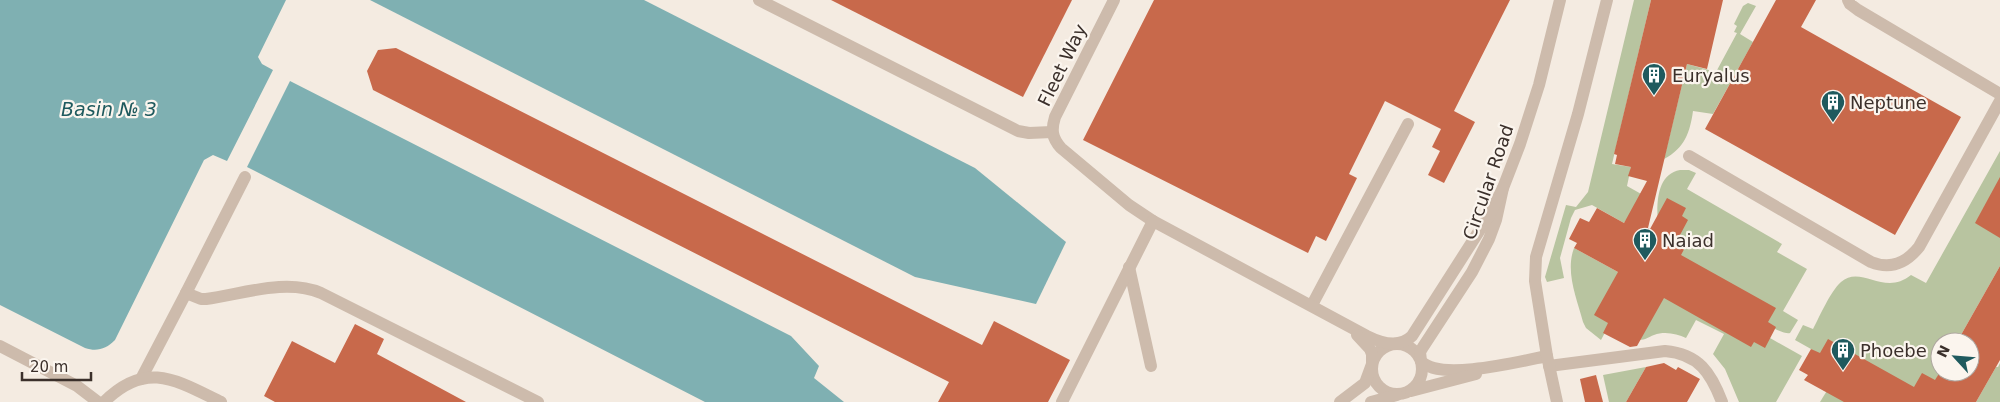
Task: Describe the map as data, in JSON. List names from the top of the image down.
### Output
{
  "streets": {
    "lane": ["Fleet Way", "Circular Road"]
  },
  "water": ["Basin № 3"],
  "places": {
    "building": [
      "Euryalus",
      "Neptune",
      "Naiad",
      "Phoebe"
    ]
  },
  "scale_bar": "20 m",
  "north": "top left"
}
